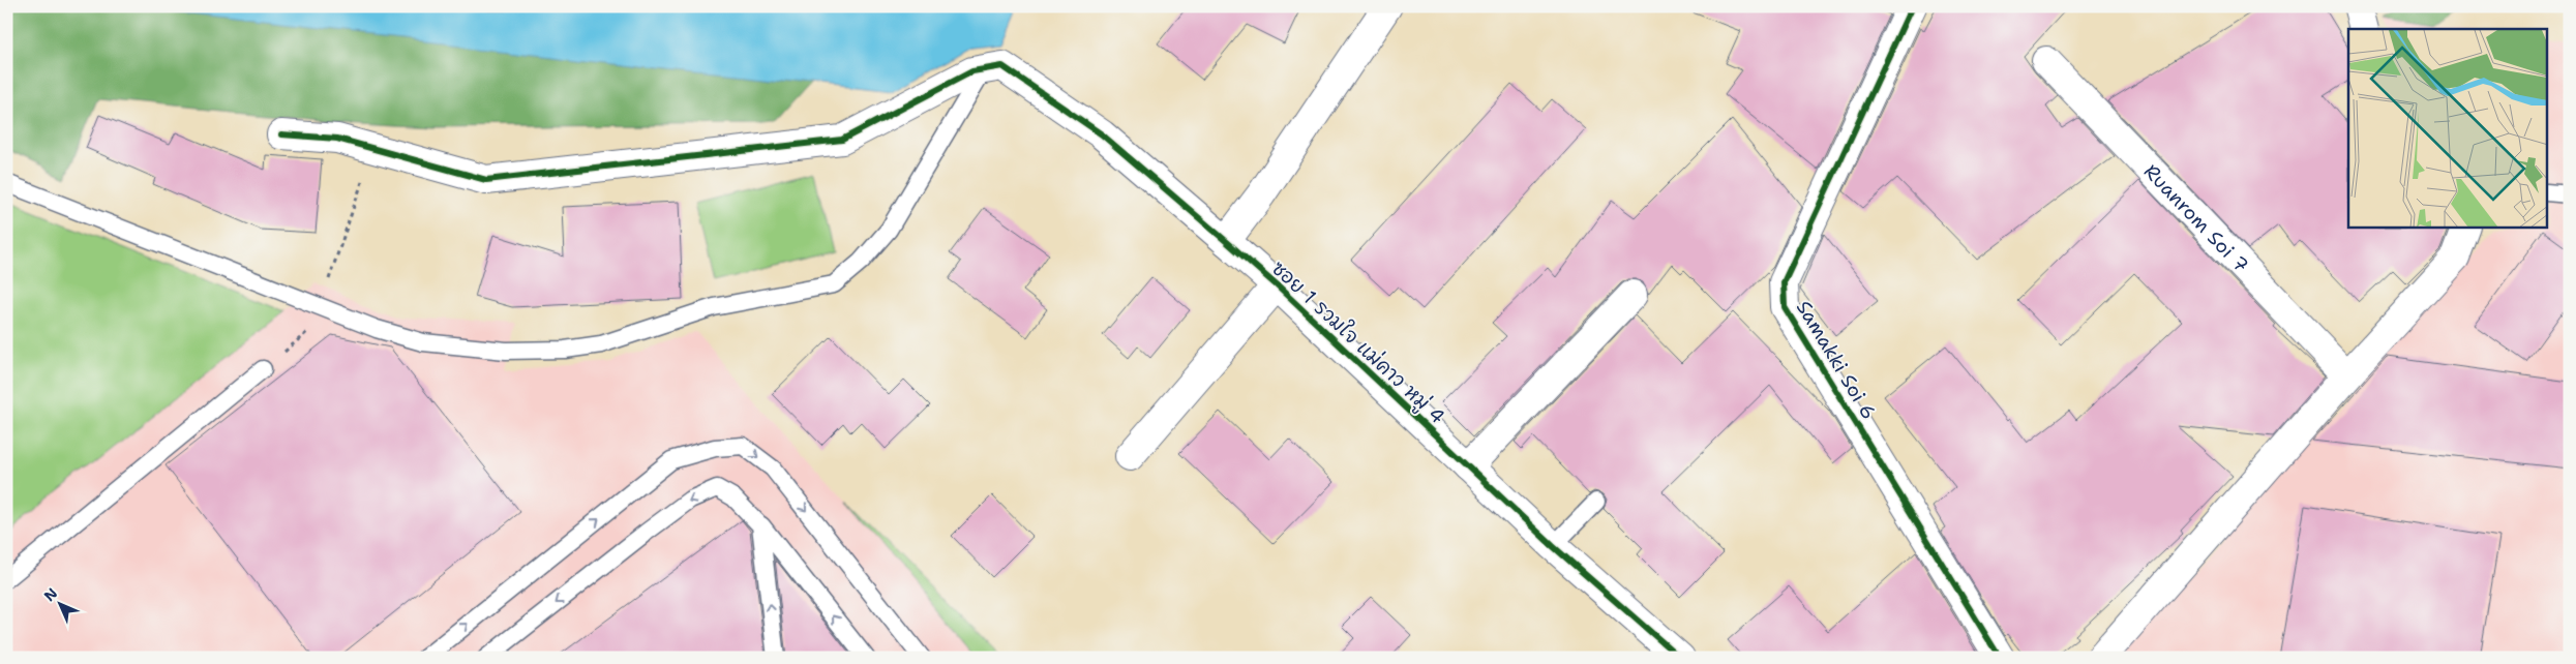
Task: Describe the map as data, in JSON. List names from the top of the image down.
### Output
{
  "streets": {
    "street": ["Ruanrom Soi 7", "ซอย 1 รวมใจ แม่คาว หมู่ 4", "Samakki Soi 6"]
  },
  "north": "top left"
}
